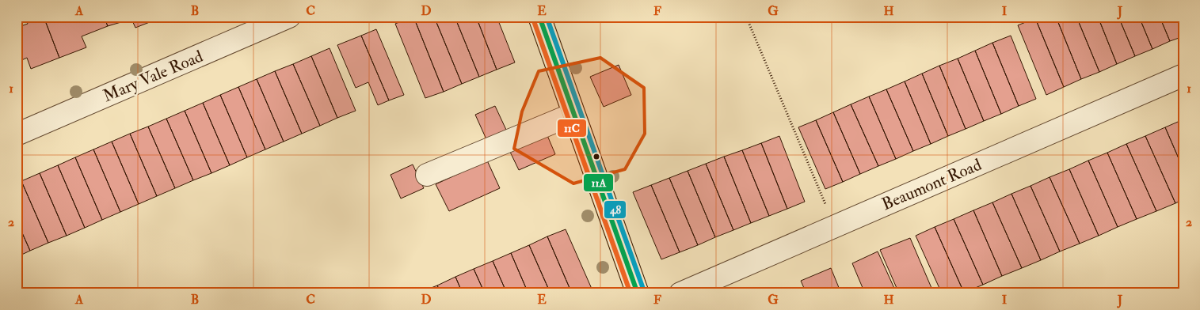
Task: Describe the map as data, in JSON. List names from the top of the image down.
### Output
{
  "streets": {
    "street": ["Mary Vale Road", "Beaumont Road"]
  },
  "lines": ["transit line 11A", "transit line 48", "transit line 11C"],
  "grid": {
    "columns": [
      "A",
      "B",
      "C",
      "D",
      "E",
      "F",
      "G",
      "H",
      "I",
      "J"
    ],
    "rows": ["1", "2"]
  }
}
